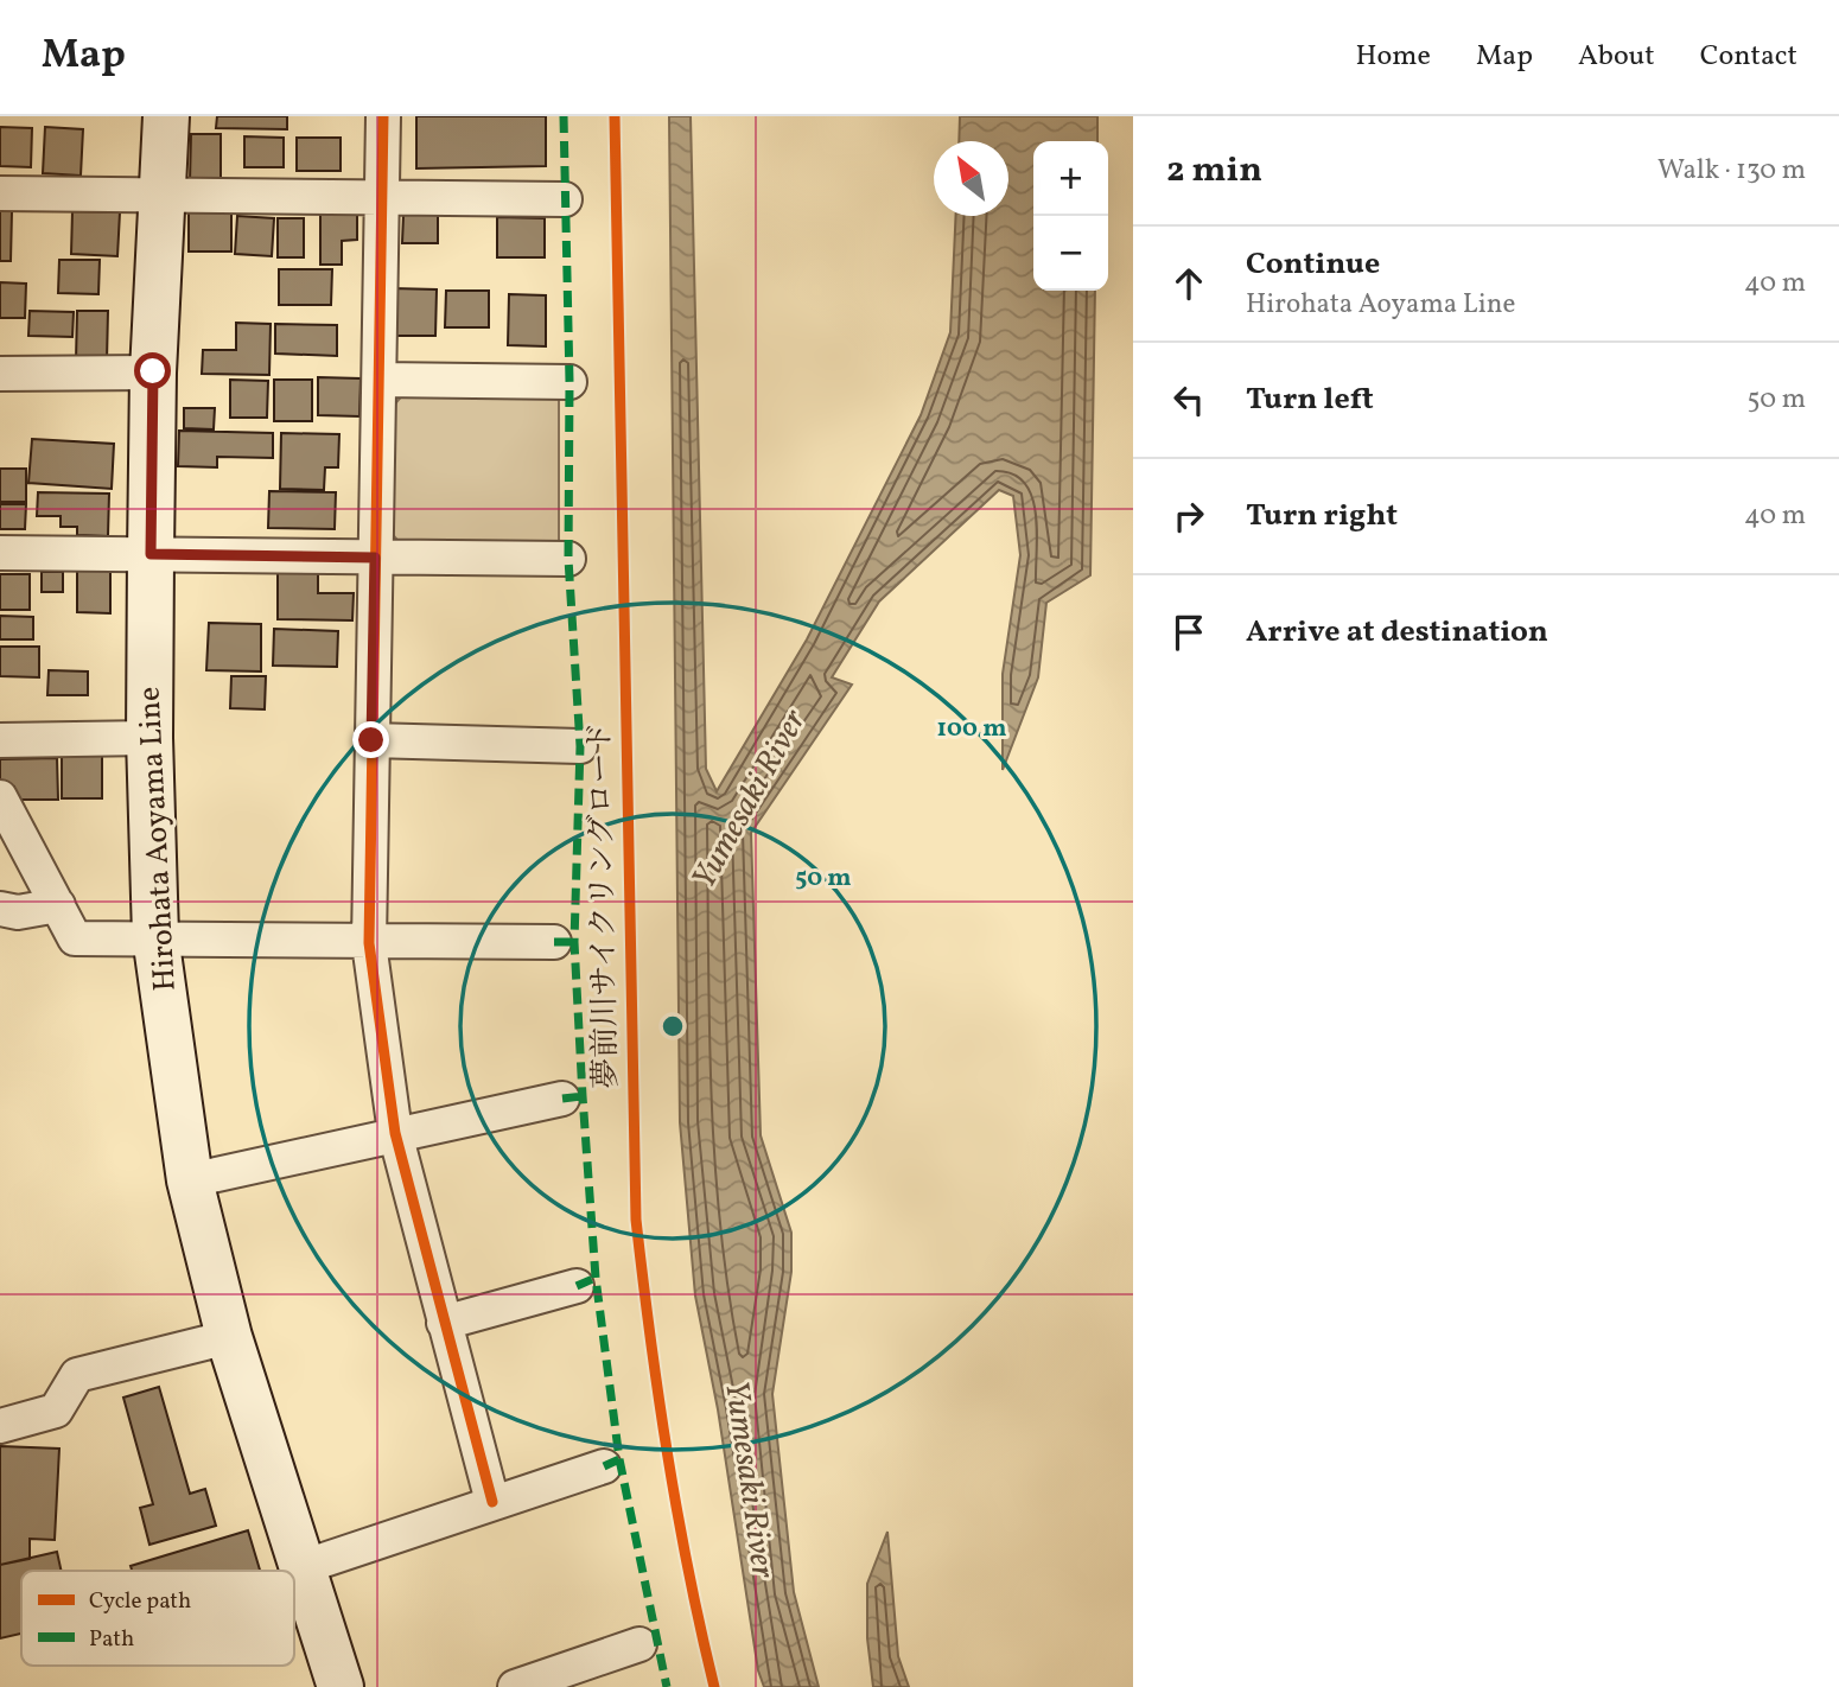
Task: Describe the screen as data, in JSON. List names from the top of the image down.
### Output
{
  "streets": {
    "main road": ["Hirohata Aoyama Line"],
    "cycle path": ["夢前川サイクリングロード"]
  },
  "water": ["Yumesaki River"],
  "legend": ["Cycle path", "Path"],
  "north": "top left",
  "page": {
    "header": "Map",
    "nav": [
      "Home",
      "Map",
      "About",
      "Contact"
    ],
    "heading": ["2 min", "Walk · 130 m"],
    "map_buttons": ["+", "−"],
    "list": [
      ["Continue", "Hirohata Aoyama Line", "40 m"],
      ["Turn left", "50 m"],
      ["Turn right", "40 m"],
      "Arrive at destination"
    ]
  },
  "rings": ["100 m", "50 m"]
}
